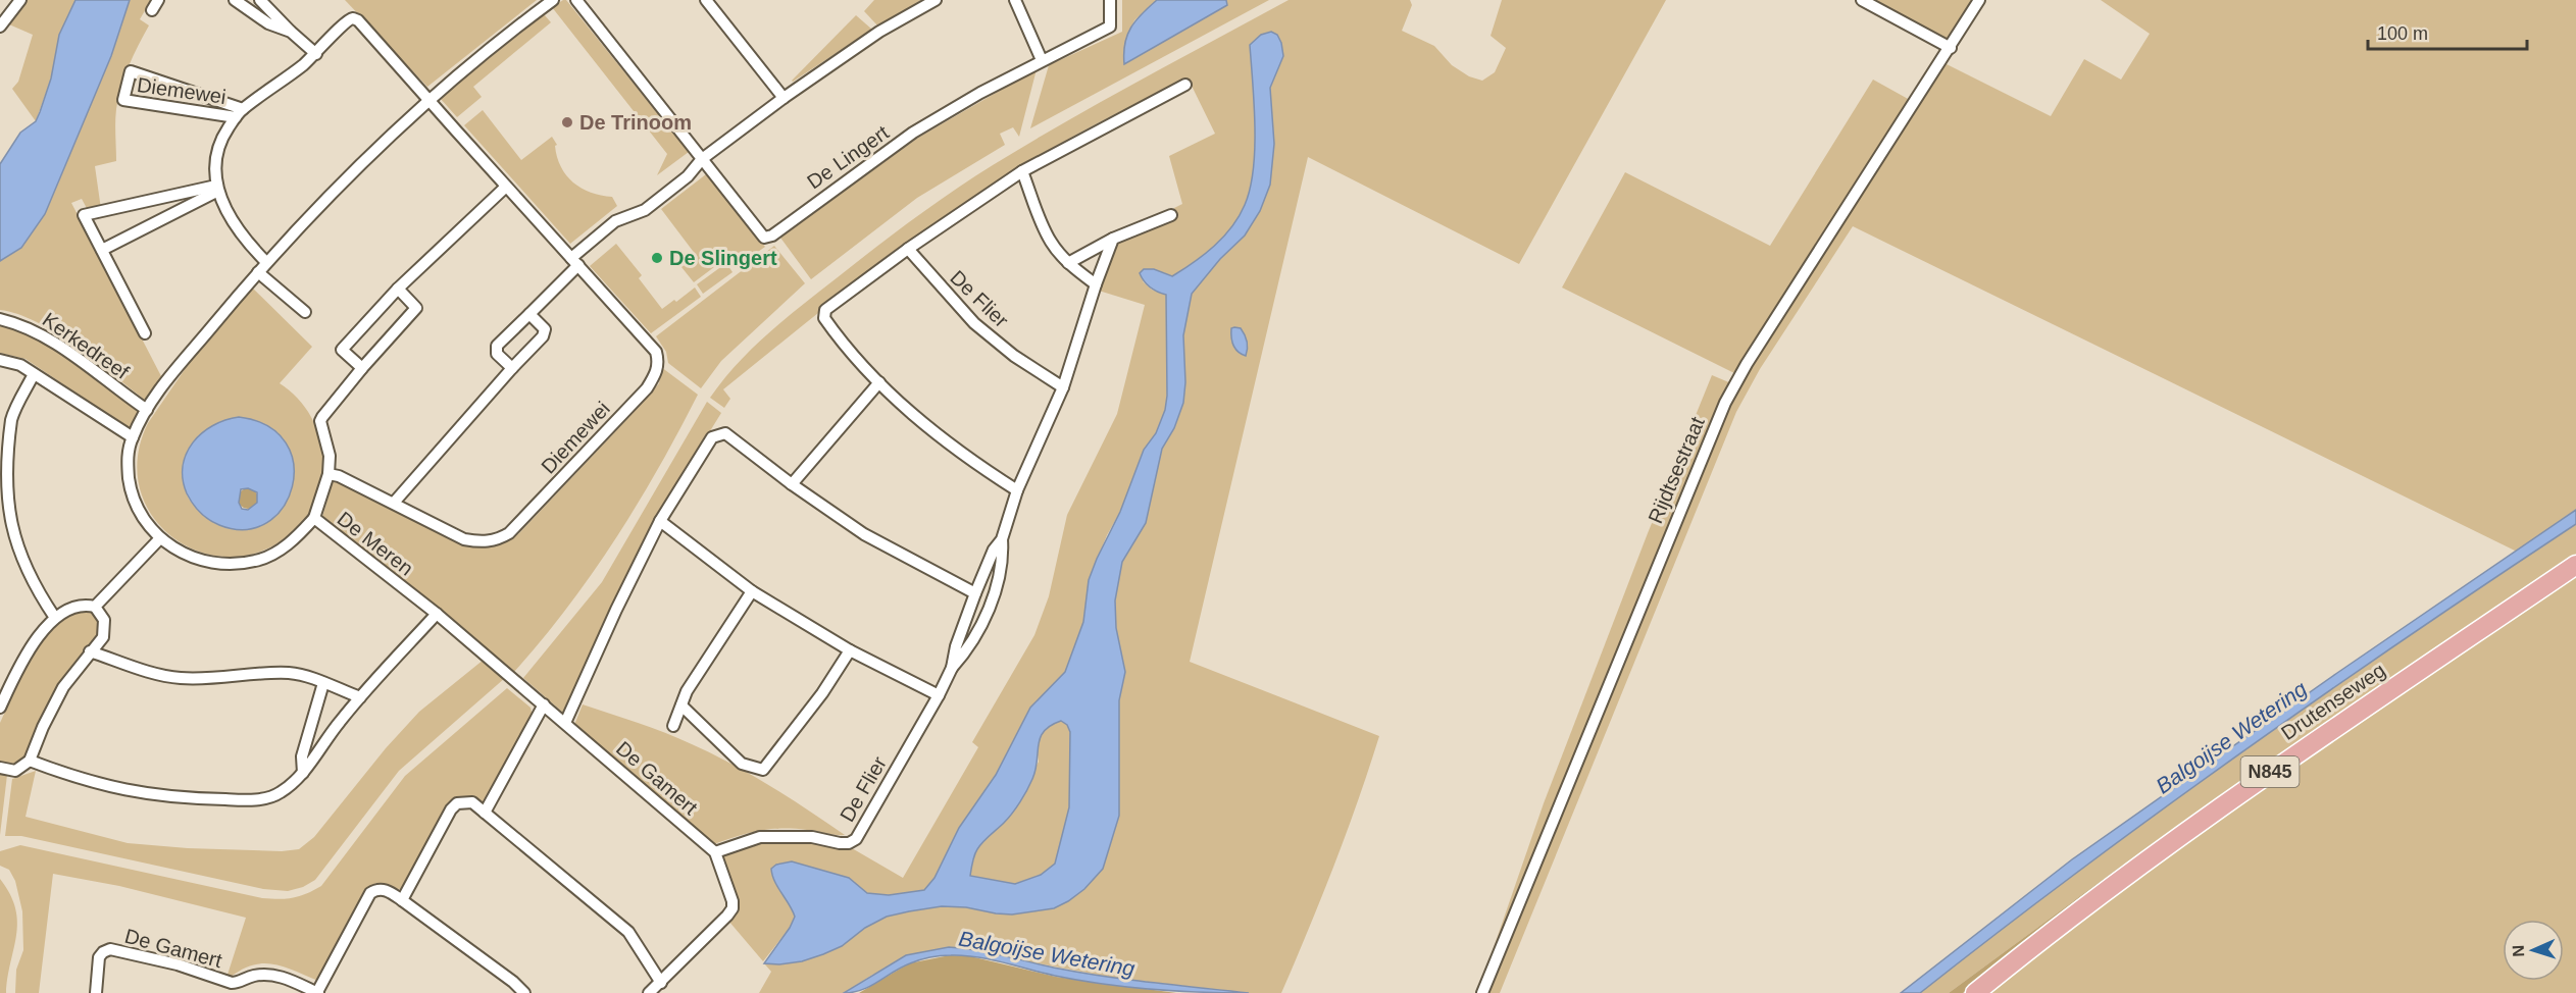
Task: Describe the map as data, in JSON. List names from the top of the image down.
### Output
{
  "streets": {
    "main road": ["Drutenseweg", "N845"],
    "street": [
      "Diemewei",
      "De Lingert",
      "De Flier",
      "Kerkedreef",
      "Rijdtsestraat",
      "De Meren",
      "De Gamert"
    ]
  },
  "crossings": [
    ["De Flier", "De Gamert"],
    ["De Meren", "De Gamert"]
  ],
  "water": ["Balgoijse Wetering"],
  "places": ["De Trinoom", "De Slingert"],
  "scale_bar": "100 m",
  "north": "left"
}
